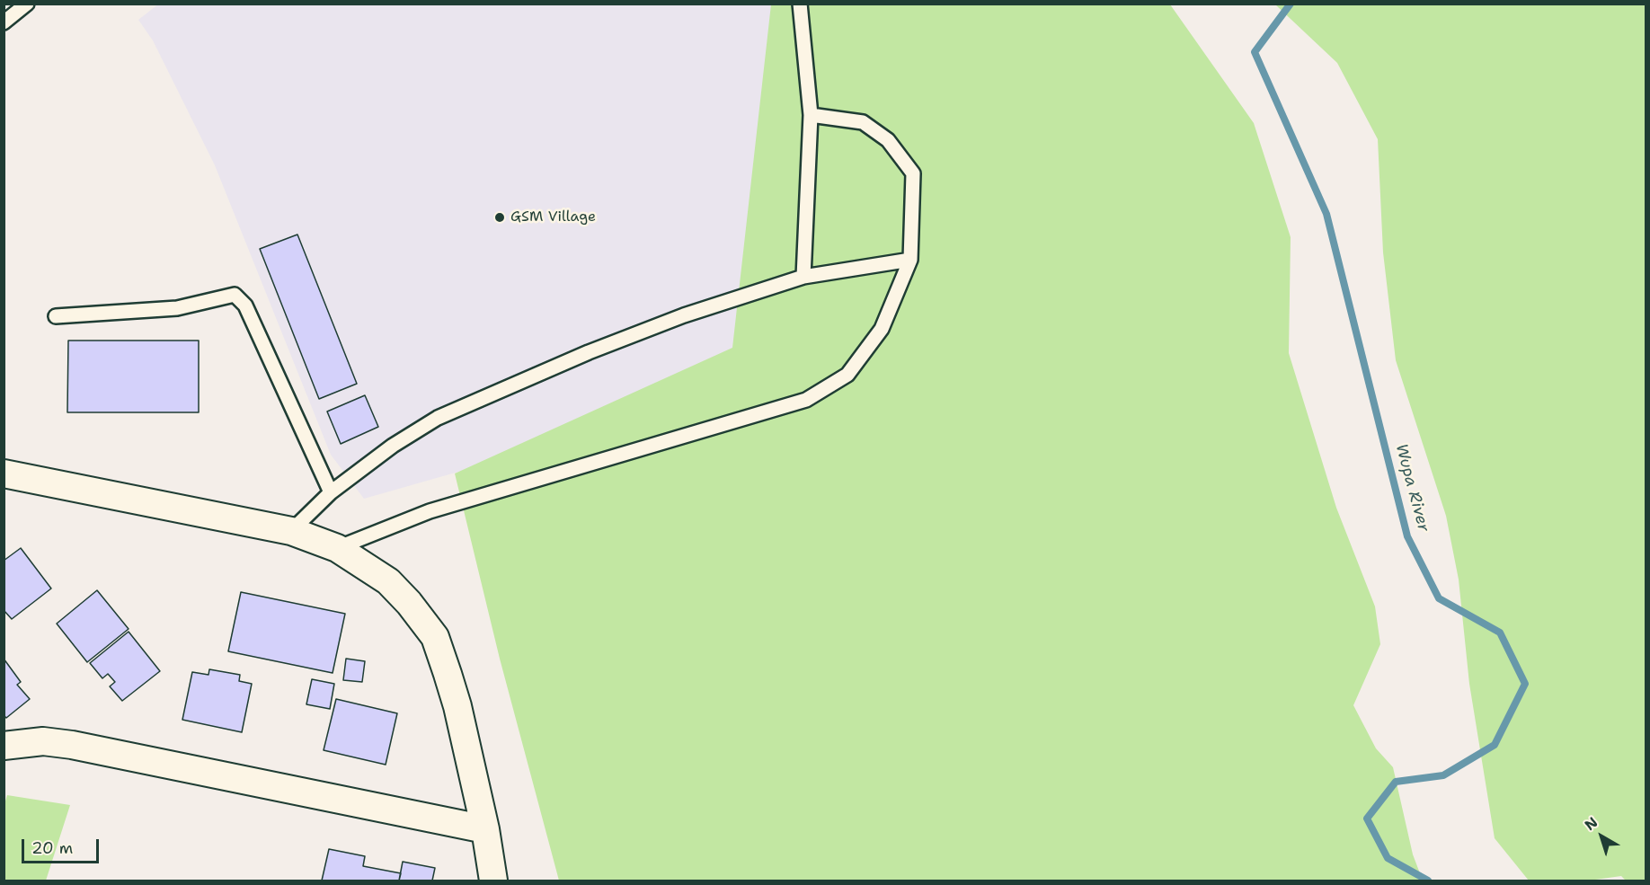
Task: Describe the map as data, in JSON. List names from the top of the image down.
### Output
{
  "water": ["Wupa River"],
  "places": ["GSM Village"],
  "scale_bar": "20 m",
  "north": "top left"
}
